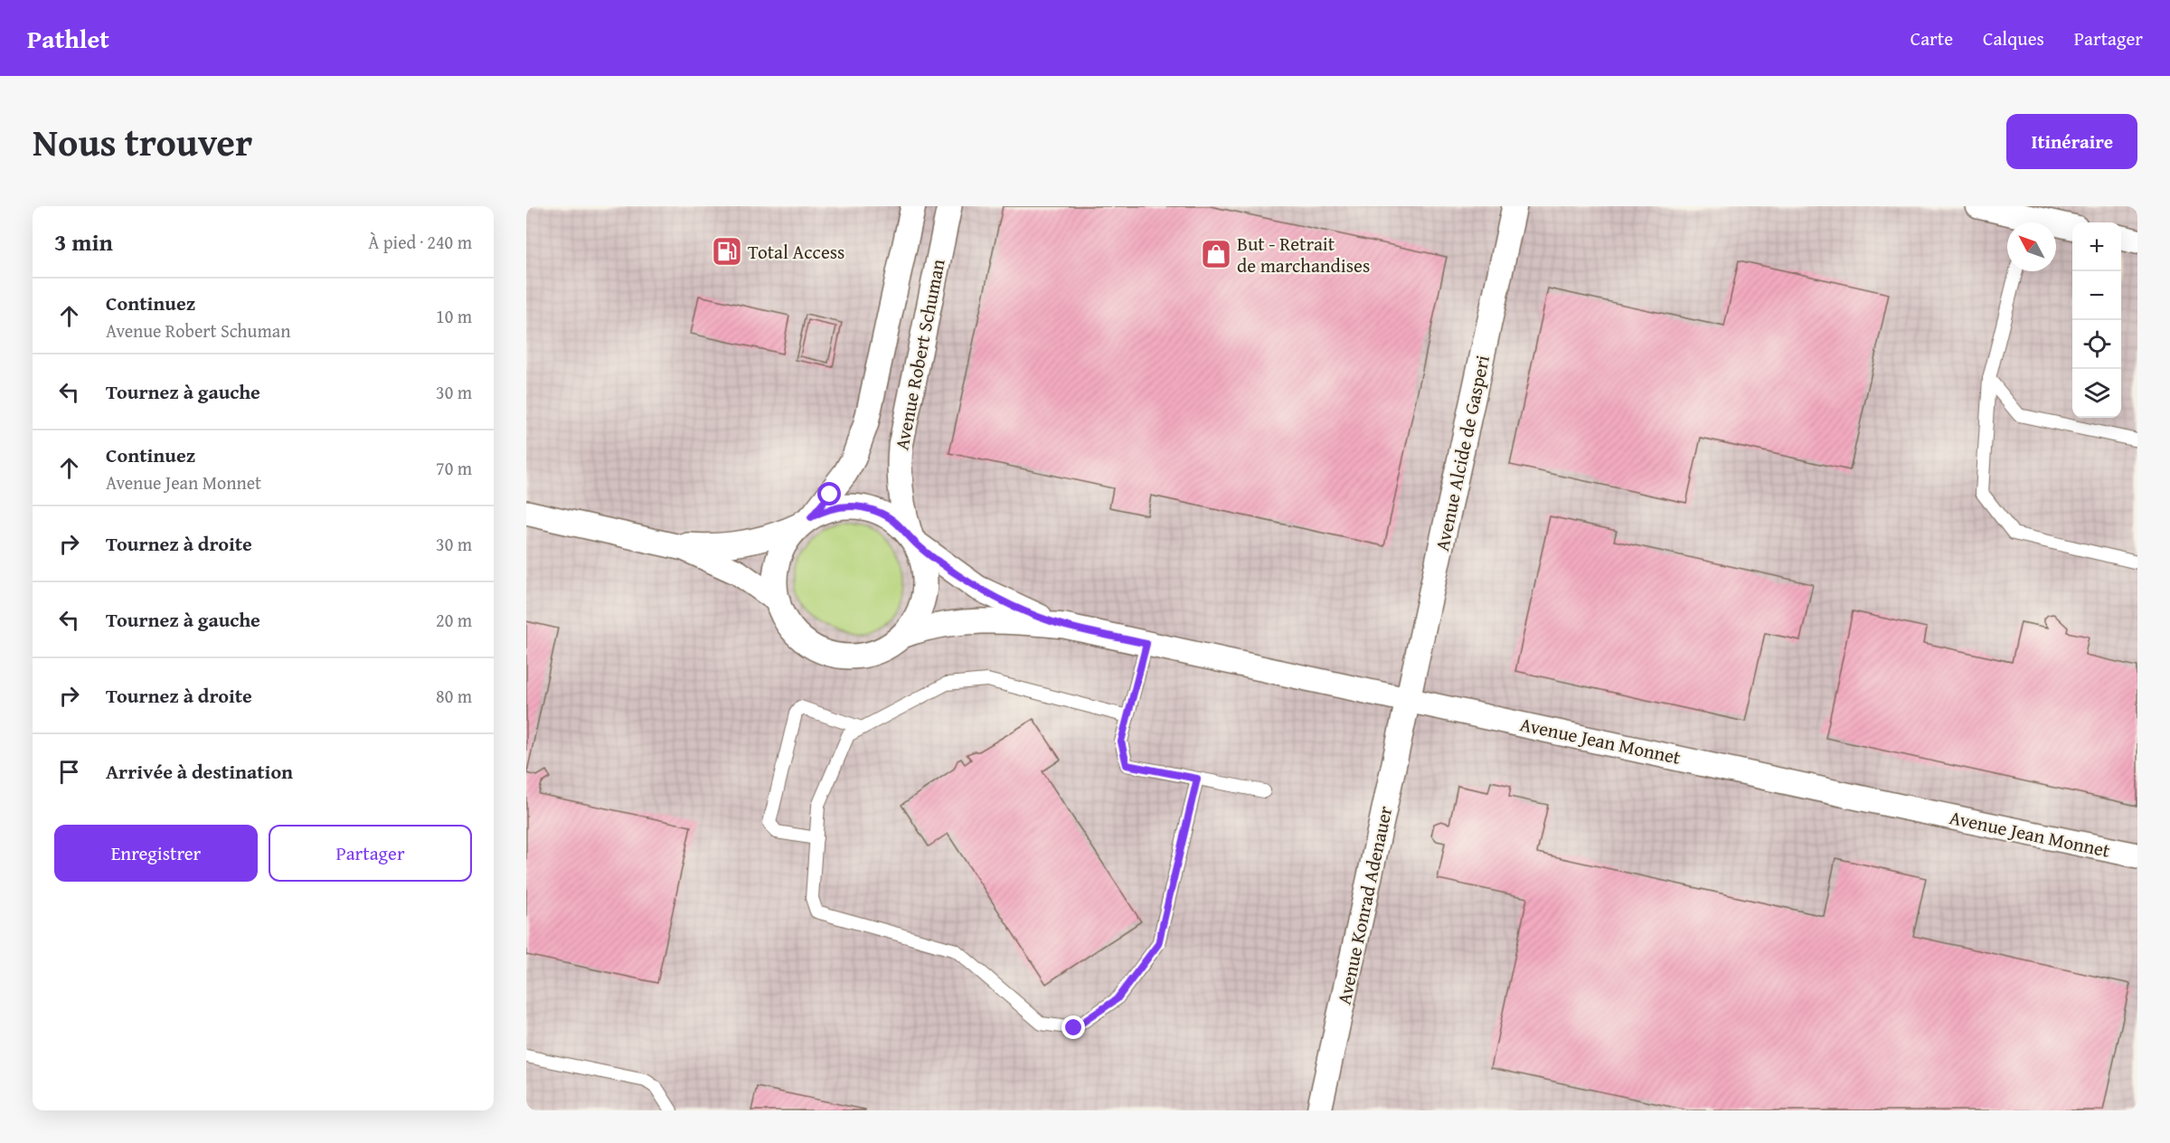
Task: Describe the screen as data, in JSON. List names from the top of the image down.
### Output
{
  "streets": {
    "street": [
      "Avenue Robert Schuman",
      "Avenue Alcide de Gasperi",
      "Avenue Jean Monnet",
      "Avenue Konrad Adenauer"
    ]
  },
  "crossings": [
    ["Avenue Robert Schuman", "Avenue Jean Monnet"],
    ["Avenue Alcide de Gasperi", "Avenue Jean Monnet"],
    ["Avenue Alcide de Gasperi", "Avenue Konrad Adenauer"],
    ["Avenue Jean Monnet", "Avenue Konrad Adenauer"]
  ],
  "places": {
    "fuel station": ["Total Access"],
    "shop": ["But - Retrait de marchandises"]
  },
  "north": "top left",
  "page": {
    "header": "Pathlet",
    "nav": ["Carte", "Calques", "Partager"],
    "title": "Nous trouver",
    "buttons": [
      "Itinéraire",
      ["Enregistrer", "Partager"]
    ],
    "heading": ["3 min", "À pied · 240 m"],
    "map_buttons": ["+", "−"],
    "list": [
      ["Continuez", "Avenue Robert Schuman", "10 m"],
      ["Tournez à gauche", "30 m"],
      ["Continuez", "Avenue Jean Monnet", "70 m"],
      ["Tournez à droite", "30 m"],
      ["Tournez à gauche", "20 m"],
      ["Tournez à droite", "80 m"],
      "Arrivée à destination"
    ]
  }
}
